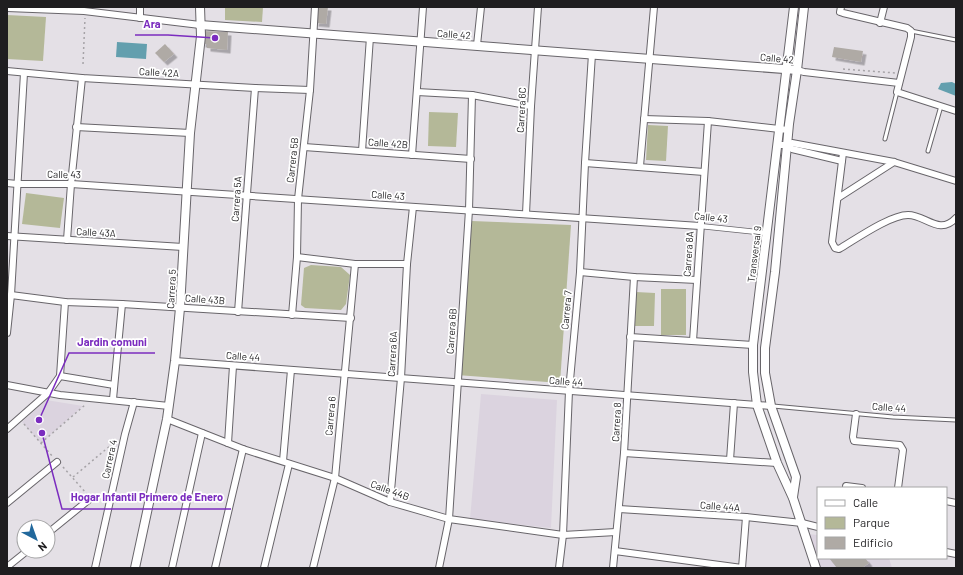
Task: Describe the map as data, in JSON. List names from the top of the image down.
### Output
{
  "streets": {
    "street": [
      "Calle 42",
      "Calle 42A",
      "Carrera 6C",
      "Calle 42B",
      "Carrera 5B",
      "Calle 43",
      "Carrera 5A",
      "Calle 43A",
      "Carrera 8A",
      "Transversal 9",
      "Carrera 5",
      "Calle 43B",
      "Carrera 7",
      "Carrera 6B",
      "Carrera 6A",
      "Calle 44",
      "Carrera 6",
      "Carrera 8",
      "Carrera 4",
      "Calle 44B",
      "Calle 44A"
    ]
  },
  "crossings": [
    ["Calle 42", "Carrera 6C"],
    ["Calle 42", "Carrera 5B"],
    ["Calle 42", "Transversal 9"],
    ["Calle 42", "Carrera 5"],
    ["Calle 42", "Carrera 7"],
    ["Calle 42A", "Carrera 5B"],
    ["Calle 42A", "Carrera 5A"],
    ["Calle 42A", "Carrera 5"],
    ["Carrera 6C", "Calle 43"],
    ["Calle 42B", "Carrera 5B"],
    ["Calle 42B", "Carrera 6B"],
    ["Carrera 5B", "Calle 43"],
    ["Carrera 5B", "Calle 43B"],
    ["Calle 43", "Carrera 5A"],
    ["Calle 43", "Carrera 8A"],
    ["Calle 43", "Transversal 9"],
    ["Calle 43", "Carrera 5"],
    ["Calle 43", "Carrera 7"],
    ["Calle 43", "Carrera 6B"],
    ["Calle 43", "Carrera 6A"],
    ["Carrera 5A", "Calle 43B"],
    ["Calle 43A", "Carrera 5"],
    ["Transversal 9", "Calle 44"],
    ["Transversal 9", "Calle 44A"],
    ["Carrera 5", "Calle 43B"],
    ["Carrera 5", "Calle 44"],
    ["Carrera 5", "Calle 44B"],
    ["Calle 43B", "Carrera 6"],
    ["Carrera 7", "Calle 44"],
    ["Carrera 7", "Calle 44B"],
    ["Carrera 6B", "Calle 44"],
    ["Carrera 6B", "Calle 44B"],
    ["Carrera 6A", "Calle 44"],
    ["Carrera 6A", "Calle 44B"],
    ["Calle 44", "Carrera 6"],
    ["Calle 44", "Carrera 8"],
    ["Carrera 6", "Calle 44B"],
    ["Carrera 8", "Calle 44B"],
    ["Carrera 8", "Calle 44A"]
  ],
  "places": ["Ara", "Jardin comuni", "Hogar Infantil Primero de Enero"],
  "legend": ["Calle", "Parque", "Edificio"],
  "north": "bottom right"
}
